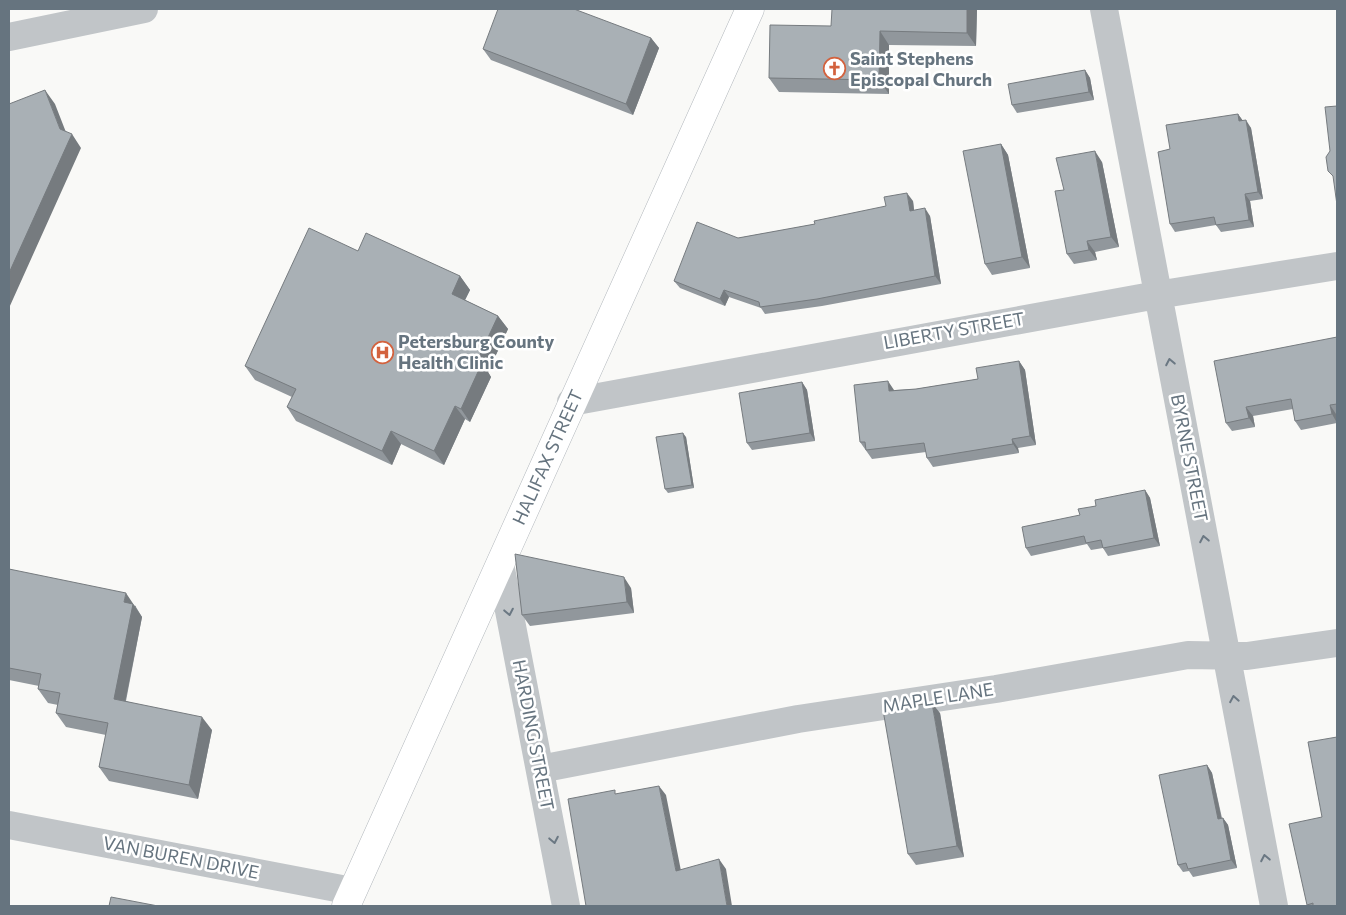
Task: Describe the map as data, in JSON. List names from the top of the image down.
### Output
{
  "streets": {
    "main road": ["HALIFAX STREET"],
    "street": [
      "LIBERTY STREET",
      "BYRNE STREET",
      "MAPLE LANE",
      "HARDING STREET",
      "VAN BUREN DRIVE"
    ]
  },
  "crossings": [
    ["LIBERTY STREET", "HALIFAX STREET"],
    ["LIBERTY STREET", "BYRNE STREET"],
    ["HALIFAX STREET", "HARDING STREET"],
    ["HALIFAX STREET", "VAN BUREN DRIVE"],
    ["BYRNE STREET", "MAPLE LANE"],
    ["MAPLE LANE", "HARDING STREET"]
  ],
  "one_way": ["BYRNE STREET", "HARDING STREET"],
  "places": {
    "church": ["Saint Stephens Episcopal Church"],
    "hospital": ["Petersburg County Health Clinic"]
  }
}
